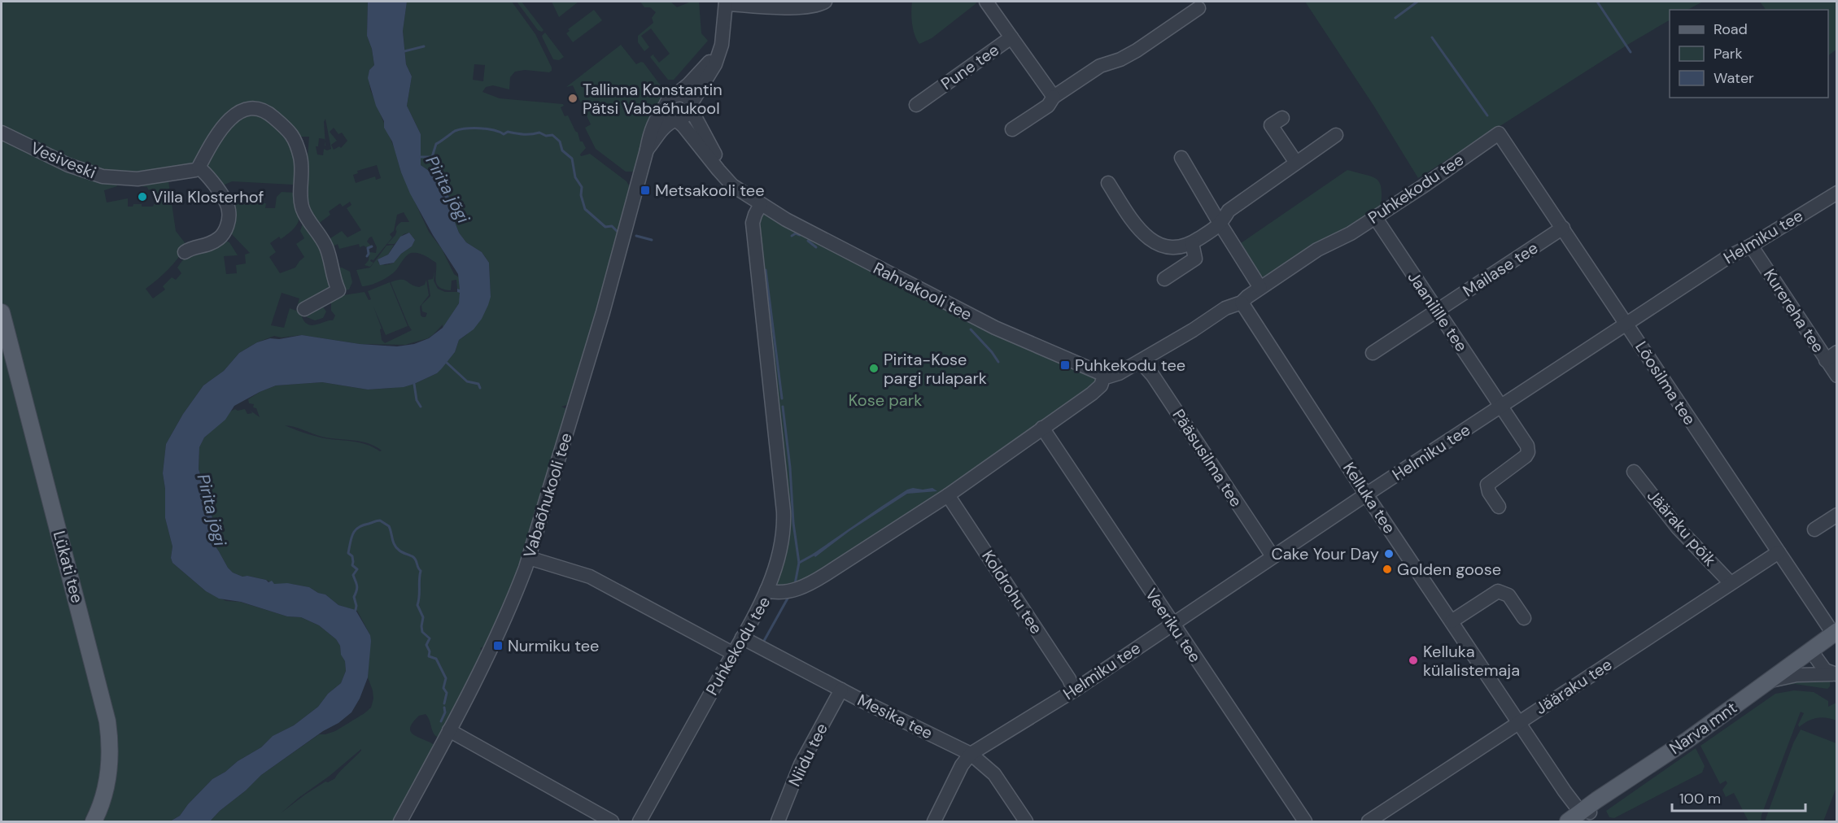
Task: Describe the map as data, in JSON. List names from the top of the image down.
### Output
{
  "streets": {
    "main road": ["Lükati tee", "Narva mnt"],
    "street": [
      "Pune tee",
      "Vesiveski",
      "Puhkekodu tee",
      "Helmiku tee",
      "Mailase tee",
      "Rahvakooli tee",
      "Kurereha tee",
      "Jaanilille tee",
      "Lõosilma tee",
      "Pääsusilma tee",
      "Vabaõhukooli tee",
      "Kelluka tee",
      "Jääraku põik",
      "Koldrohu tee",
      "Veeriku tee",
      "Jääraku tee",
      "Mesika tee",
      "Niidu tee"
    ]
  },
  "crossings": [
    ["Puhkekodu tee", "Rahvakooli tee"],
    ["Puhkekodu tee", "Jaanilille tee"],
    ["Puhkekodu tee", "Lõosilma tee"],
    ["Puhkekodu tee", "Pääsusilma tee"],
    ["Puhkekodu tee", "Kelluka tee"],
    ["Puhkekodu tee", "Koldrohu tee"],
    ["Puhkekodu tee", "Veeriku tee"],
    ["Puhkekodu tee", "Mesika tee"],
    ["Helmiku tee", "Kurereha tee"],
    ["Helmiku tee", "Jaanilille tee"],
    ["Helmiku tee", "Lõosilma tee"],
    ["Helmiku tee", "Pääsusilma tee"],
    ["Helmiku tee", "Kelluka tee"],
    ["Helmiku tee", "Koldrohu tee"],
    ["Helmiku tee", "Veeriku tee"],
    ["Helmiku tee", "Mesika tee"],
    ["Mailase tee", "Jaanilille tee"],
    ["Mailase tee", "Lõosilma tee"],
    ["Rahvakooli tee", "Vabaõhukooli tee"],
    ["Lõosilma tee", "Jääraku tee"],
    ["Lõosilma tee", "Narva mnt"],
    ["Kelluka tee", "Jääraku tee"],
    ["Kelluka tee", "Narva mnt"],
    ["Jääraku põik", "Jääraku tee"],
    ["Mesika tee", "Niidu tee"]
  ],
  "water": ["Pirita jõgi"],
  "parks": ["Kose park"],
  "places": {
    "other": [
      "Tallinna Konstantin Pätsi Vabaõhukool",
      "Villa Klosterhof",
      "Pirita-Kose pargi rulapark",
      "Cake Your Day",
      "Golden goose",
      "Kelluka külalistemaja"
    ],
    "transit": ["Metsakooli tee", "Puhkekodu tee", "Nurmiku tee"]
  },
  "legend": ["Road", "Park", "Water"],
  "scale_bar": "100 m"
}
